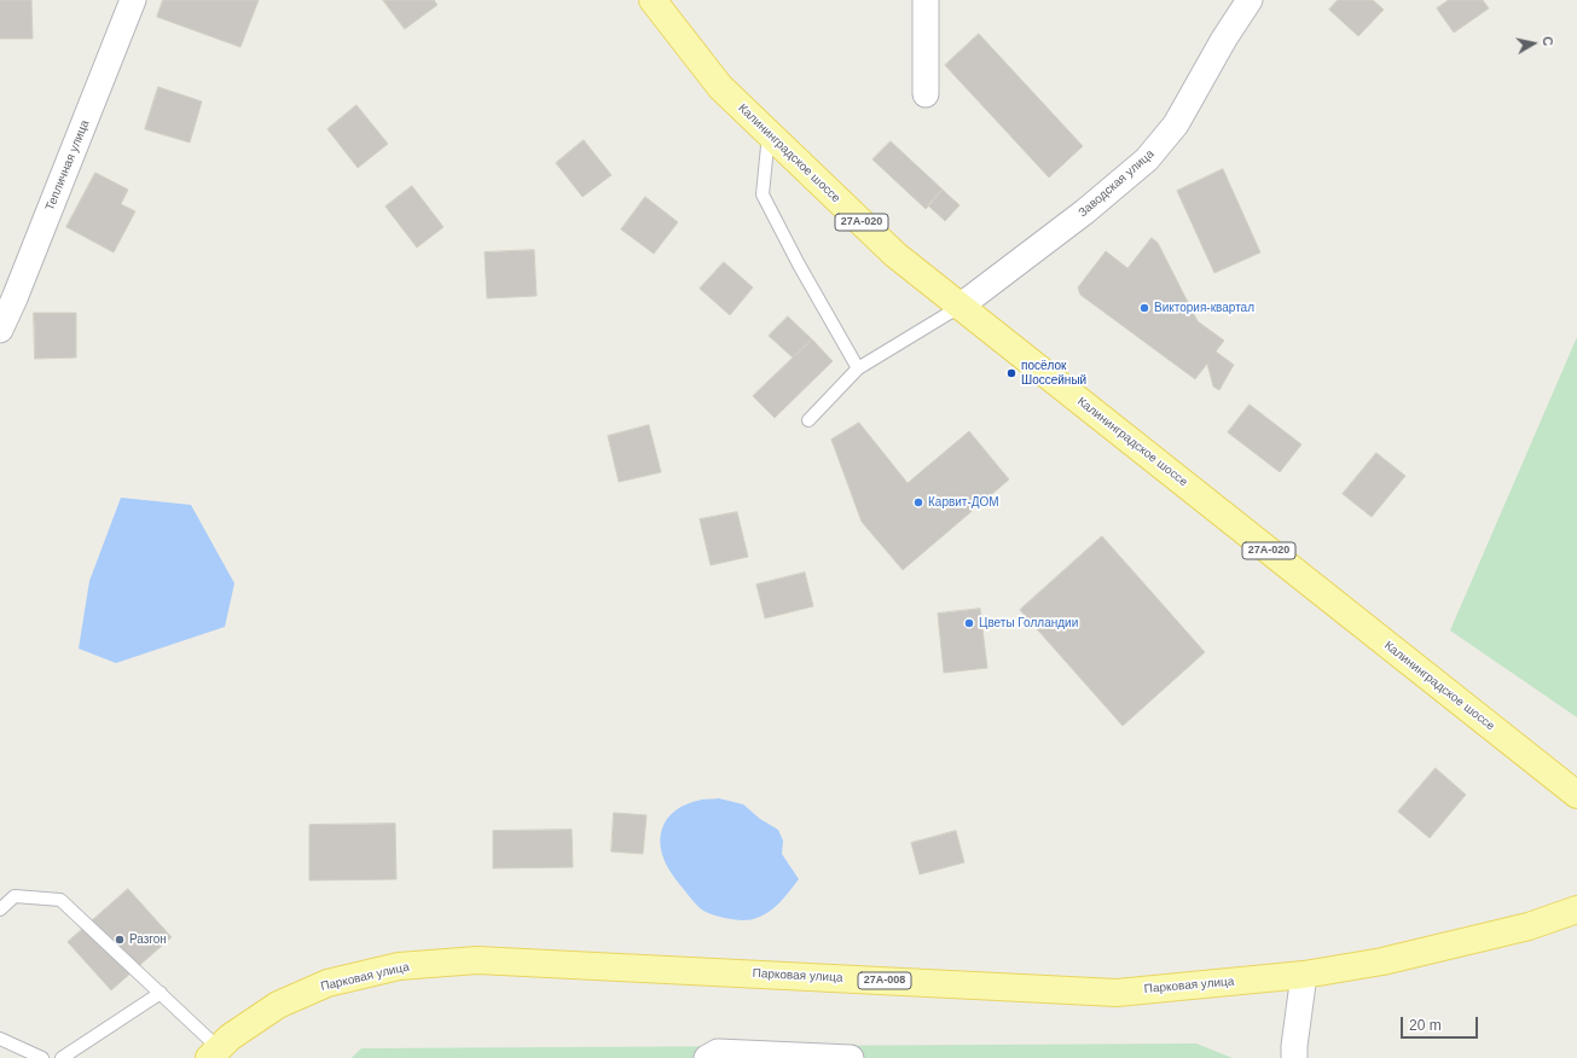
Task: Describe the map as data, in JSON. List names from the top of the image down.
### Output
{
  "streets": {
    "main road": [
      "Калининградское шоссе",
      "27А-020",
      "Парковая улица",
      "27А-008"
    ],
    "street": ["Тепличная улица", "Заводская улица"]
  },
  "crossings": [
    ["Калининградское шоссе", "Заводская улица"]
  ],
  "places": [
    "Виктория-квартал",
    "посёлок Шоссейный",
    "Карвит-ДОМ",
    "Цветы Голландии",
    "Разгон"
  ],
  "scale_bar": "20 m",
  "north": "right"
}
